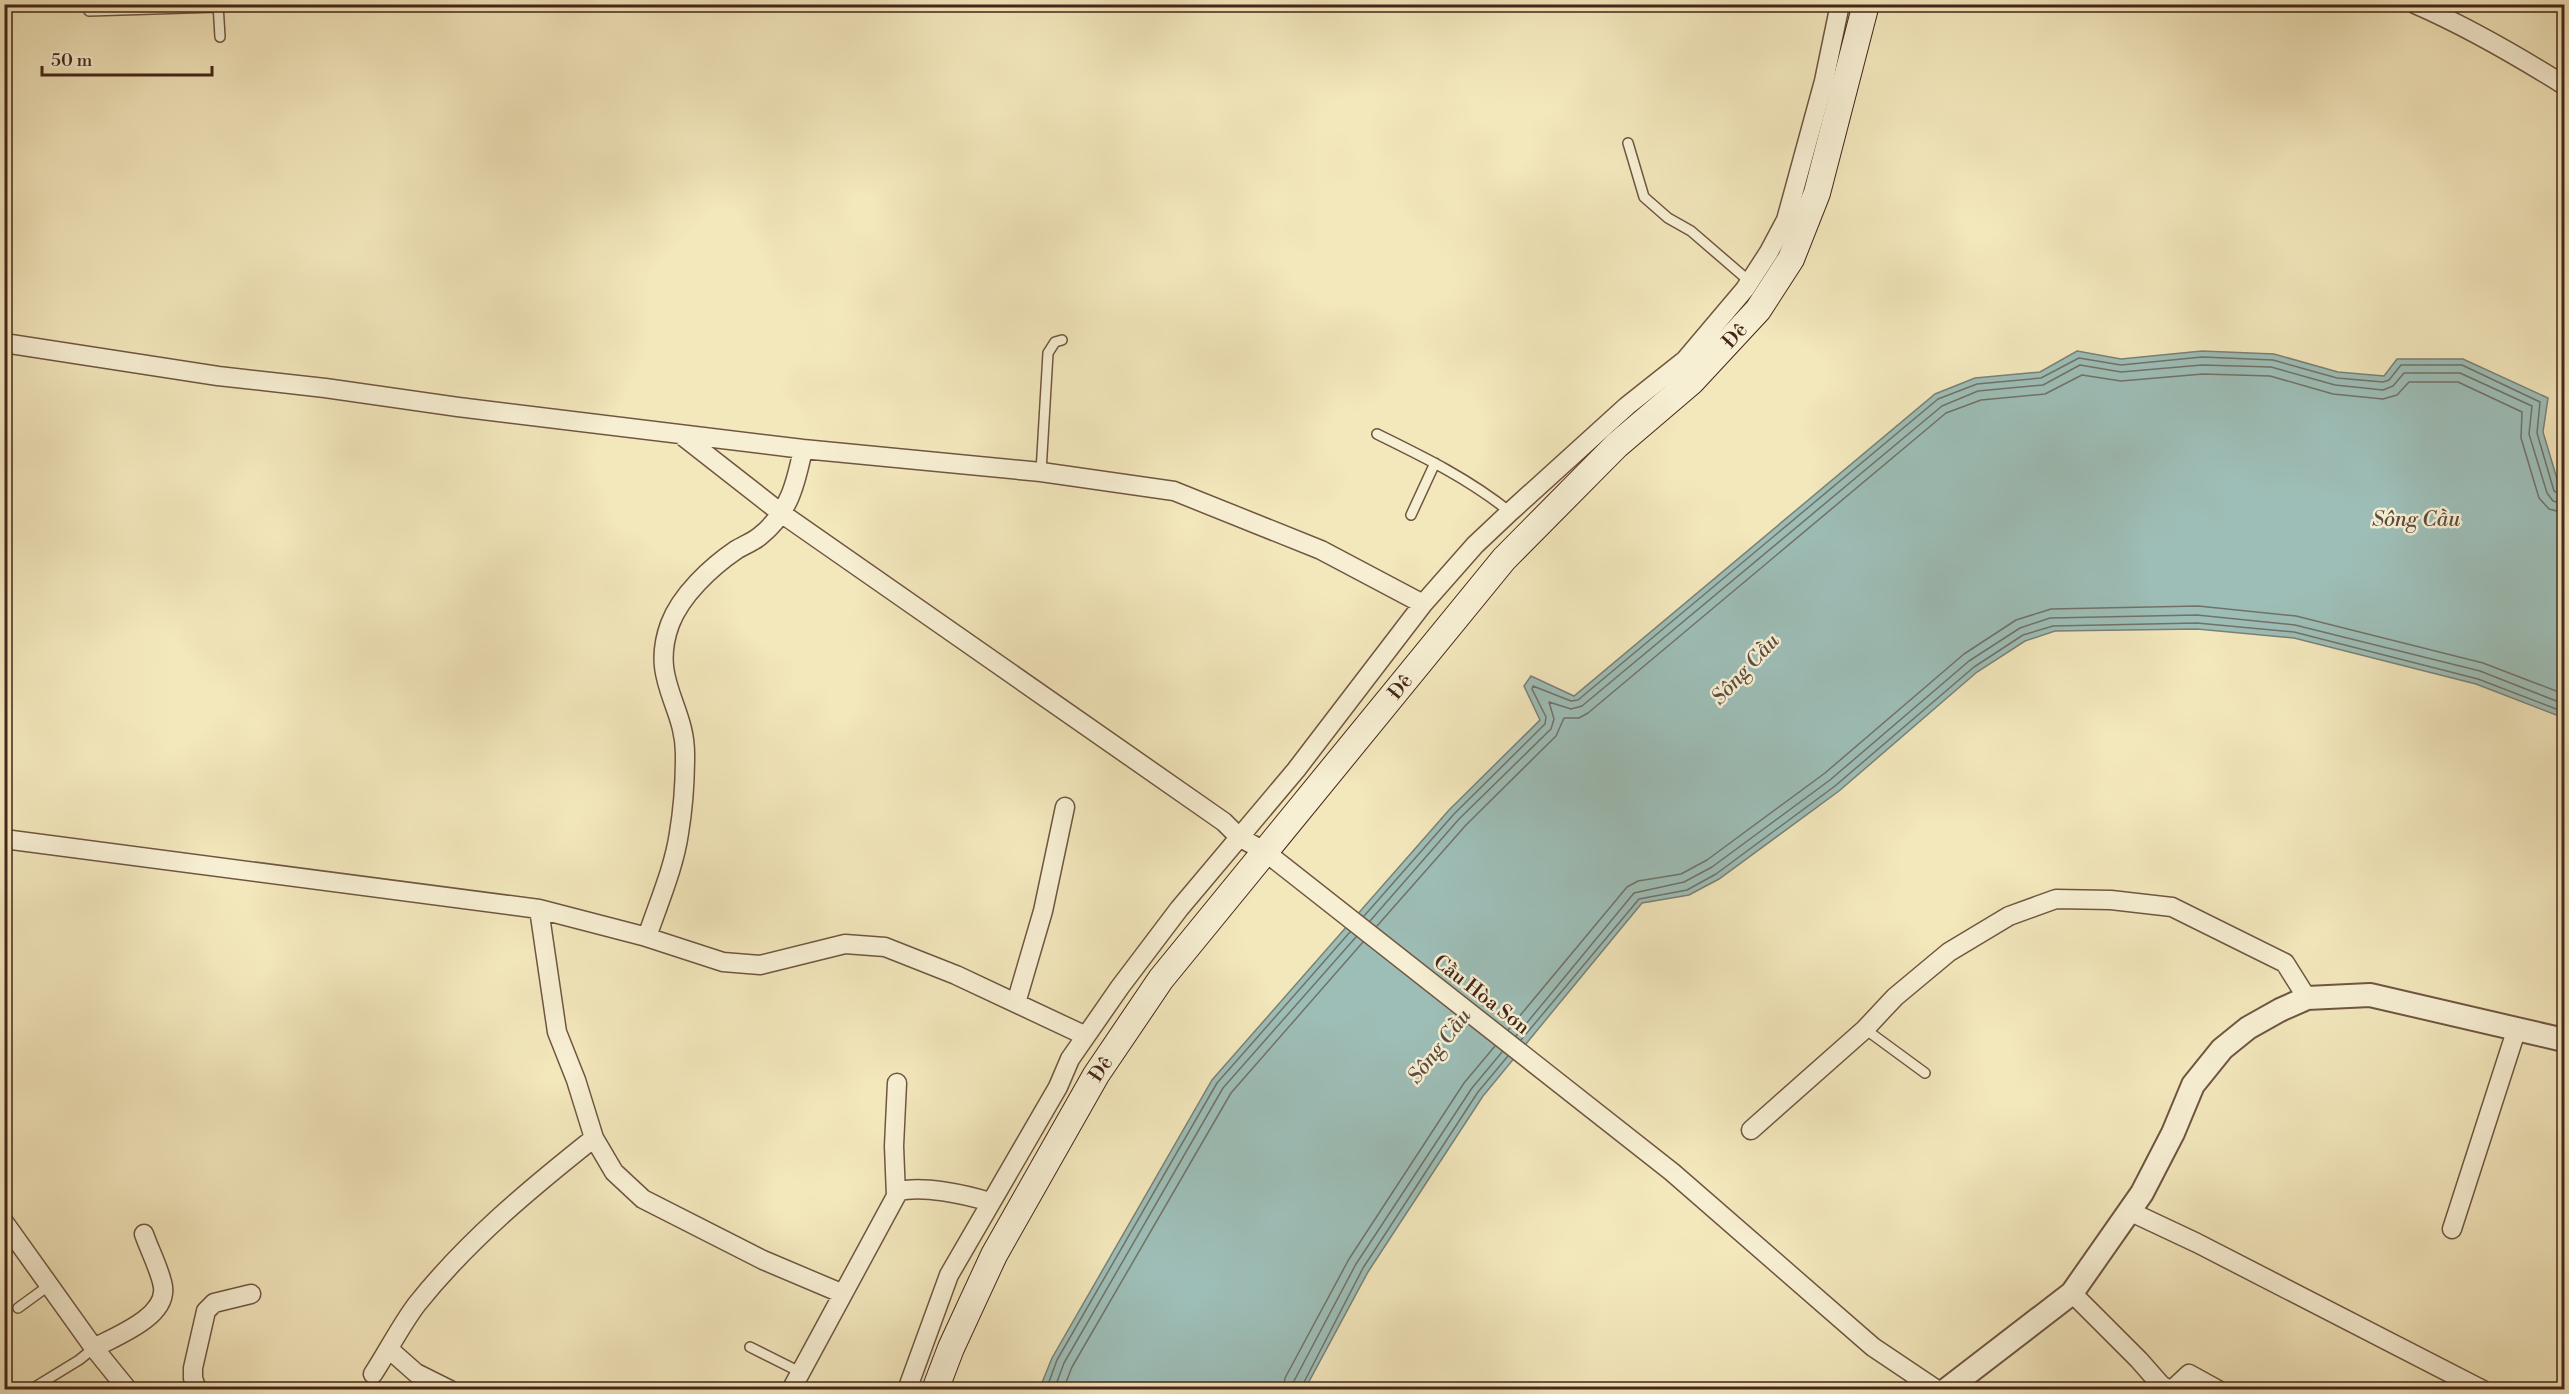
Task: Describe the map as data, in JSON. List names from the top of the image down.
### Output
{
  "streets": {
    "main road": ["Đê"],
    "street": ["Cầu Hòa Sơn"]
  },
  "crossings": [
    ["Đê", "Cầu Hòa Sơn"]
  ],
  "water": ["Sông Cầu"],
  "scale_bar": "50 m"
}
